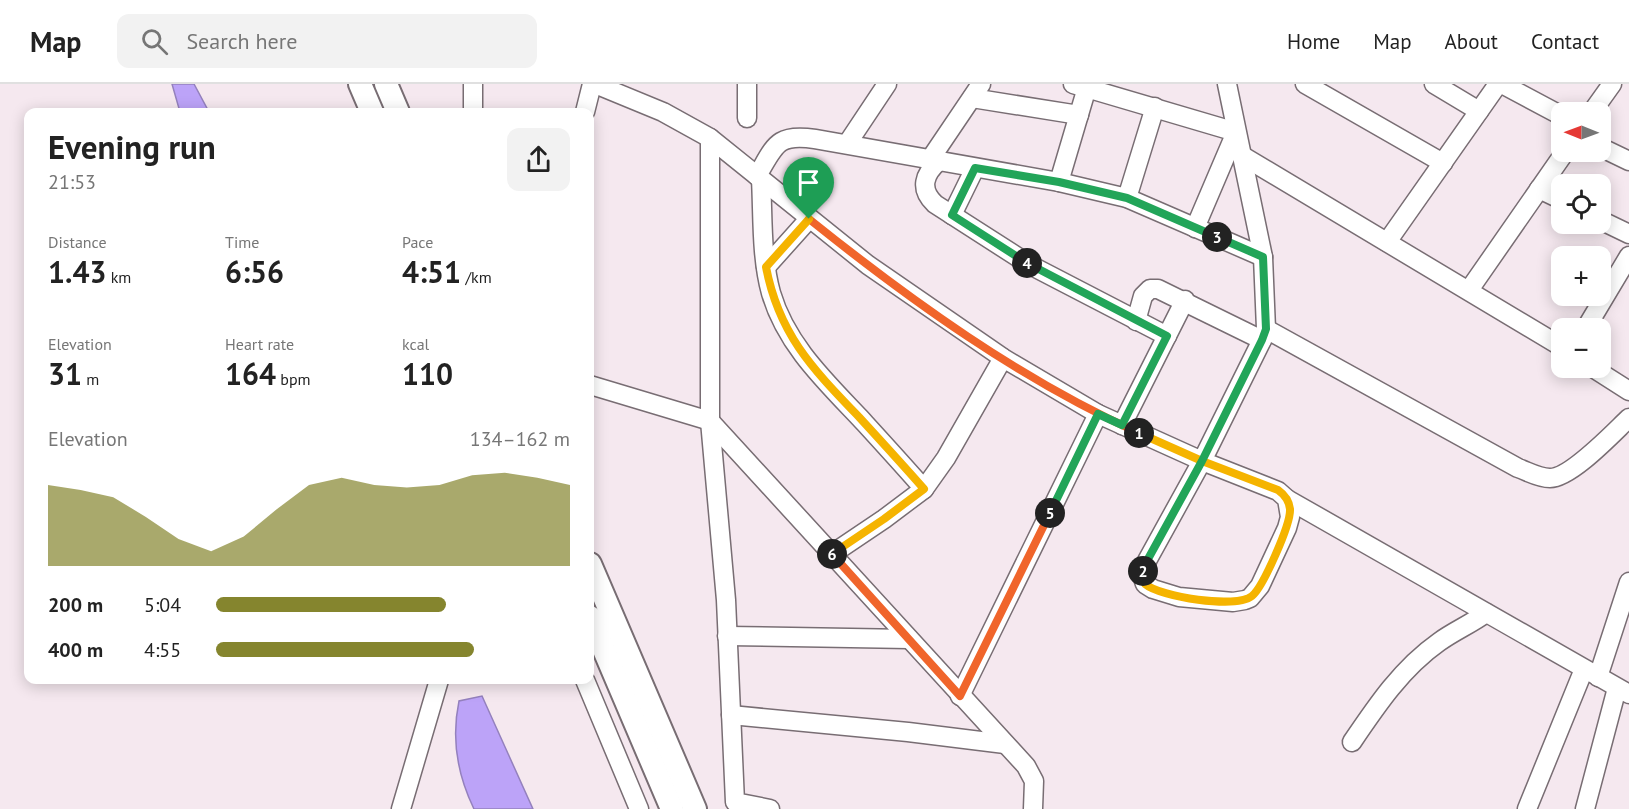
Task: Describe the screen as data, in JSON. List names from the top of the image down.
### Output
{
  "north": "left",
  "page": {
    "header": "Map",
    "search": "Search here",
    "nav": [
      "Home",
      "Map",
      "About",
      "Contact"
    ],
    "map_buttons": ["+", "−"],
    "heading": ["Evening run", "21:53"],
    "stats": [
      ["Distance", "1.43 km"],
      ["Time", "6:56"],
      ["Pace", "4:51 /km"],
      ["Elevation", "31 m"],
      ["Heart rate", "164 bpm"],
      ["kcal", "110"]
    ],
    "pins": [
      "3",
      "4",
      "1",
      "5",
      "6",
      "2"
    ],
    "chart": ["Elevation", "134–162 m"],
    "list": [
      {
        "name": "200 m",
        "note": "5:04"
      },
      {
        "name": "400 m",
        "note": "4:55"
      }
    ]
  }
}
